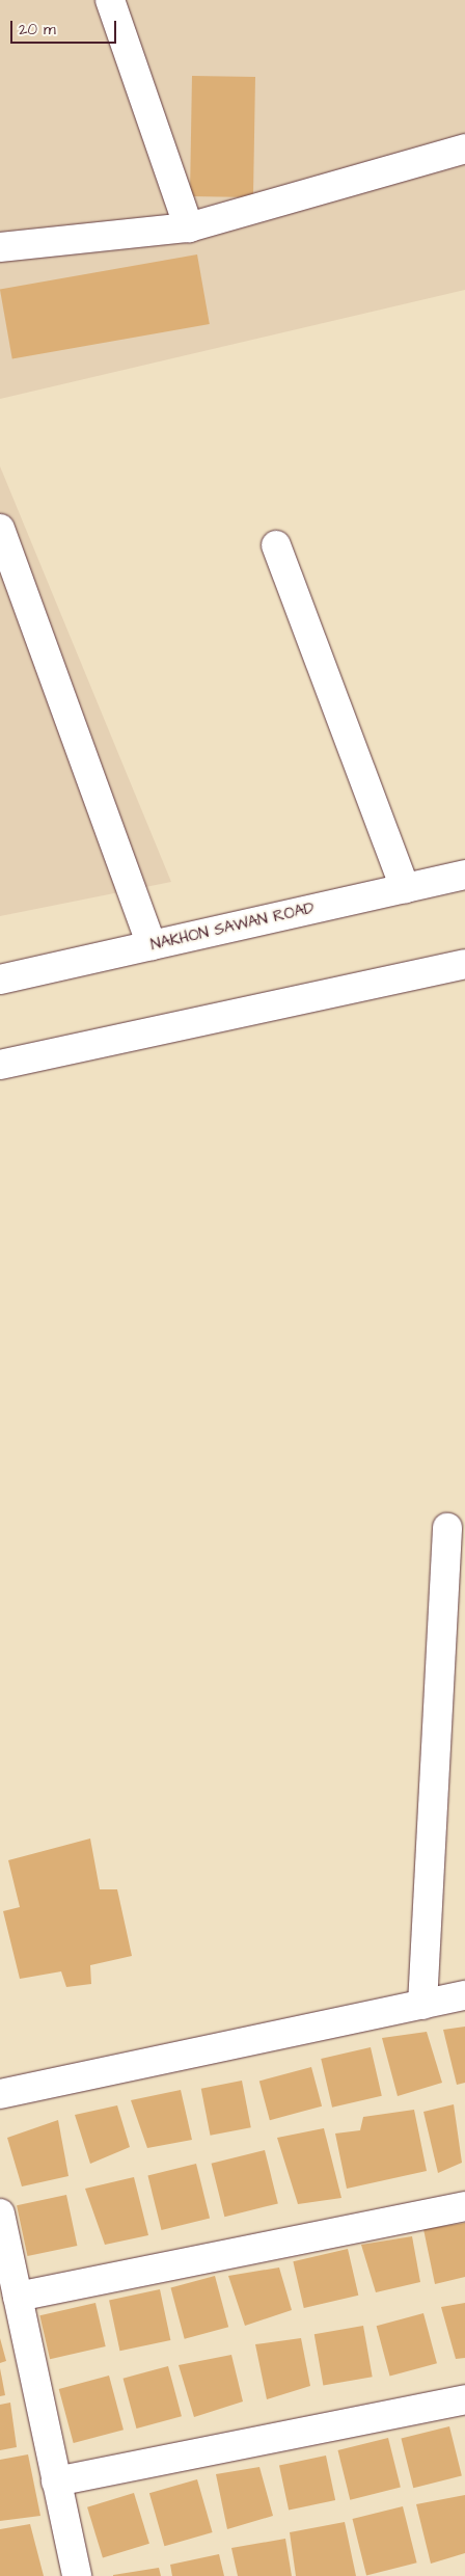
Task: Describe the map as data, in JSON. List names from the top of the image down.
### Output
{
  "streets": {
    "street": ["NAKHON SAWAN ROAD"]
  },
  "scale_bar": "20 m"
}
